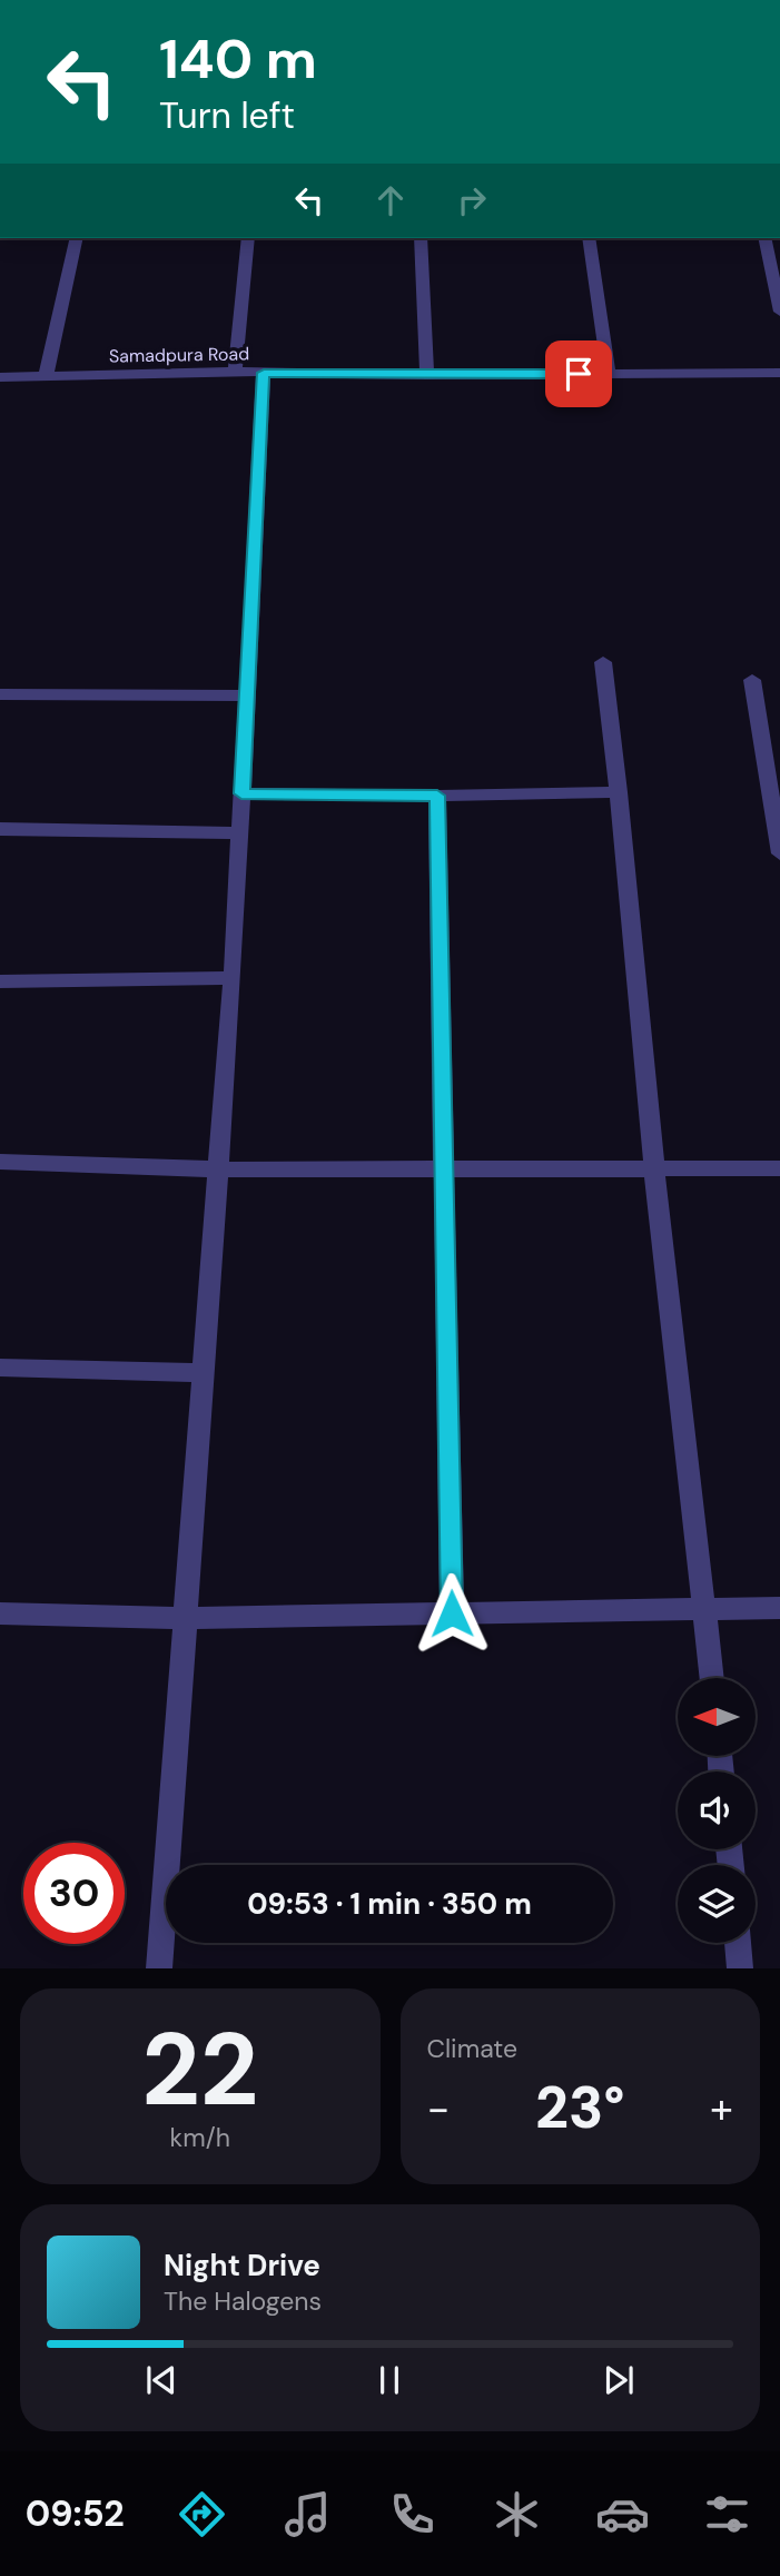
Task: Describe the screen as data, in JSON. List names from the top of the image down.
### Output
{
  "streets": {
    "street": ["Samadpura Road"]
  },
  "north": "left",
  "page": {
    "turn": ["140 m", "Turn left"],
    "limit": "30",
    "trip": "09:53 · 1 min · 350 m",
    "tile": [
      ["22", "km/h"],
      "Climate"
    ],
    "heat": ["−", "23°", "+"],
    "song": ["Night Drive", "The Halogens"],
    "tabs": "09:52"
  }
}
